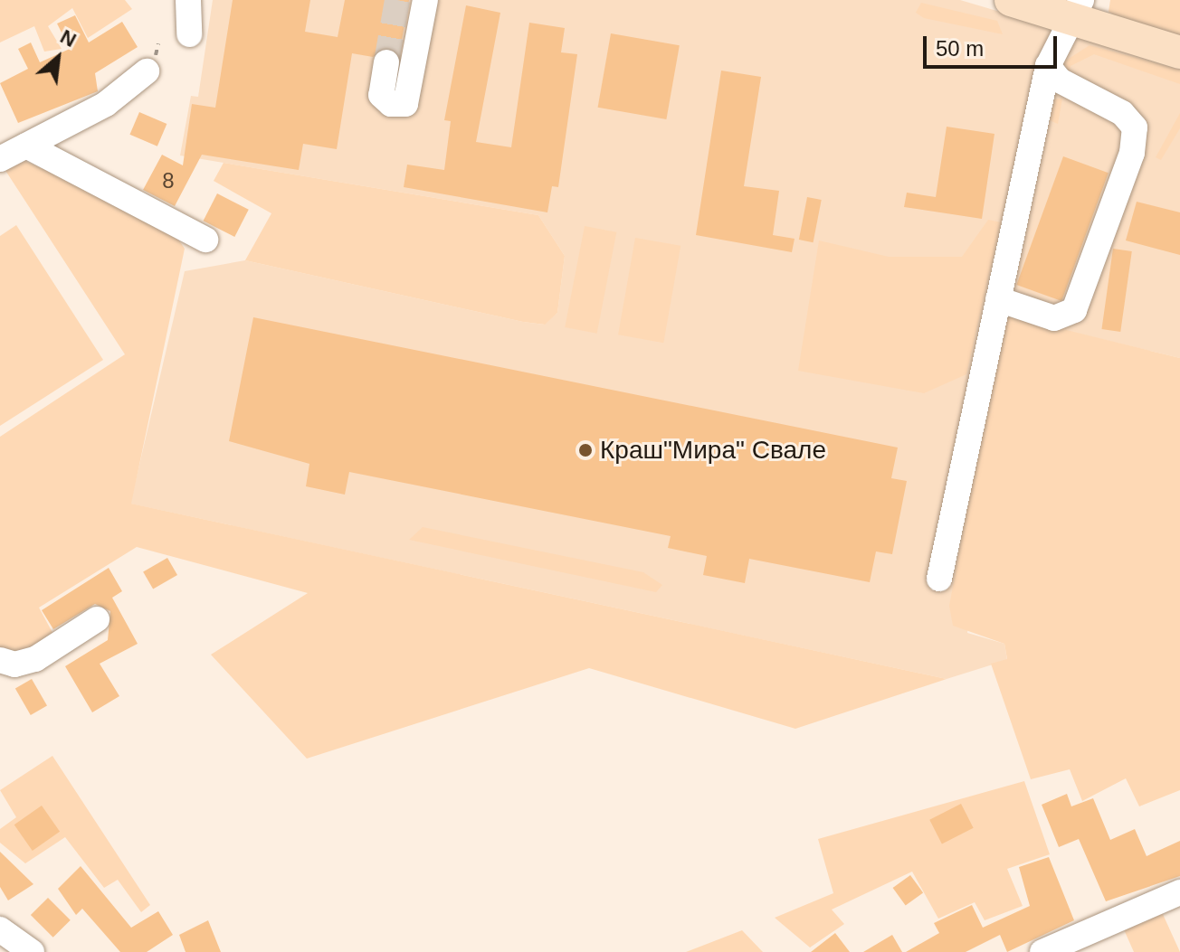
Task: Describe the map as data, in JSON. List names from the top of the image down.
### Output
{
  "places": ["Краш\"Мира\" Свале"],
  "house_numbers": ["8"],
  "scale_bar": "50 m",
  "north": "top right"
}
